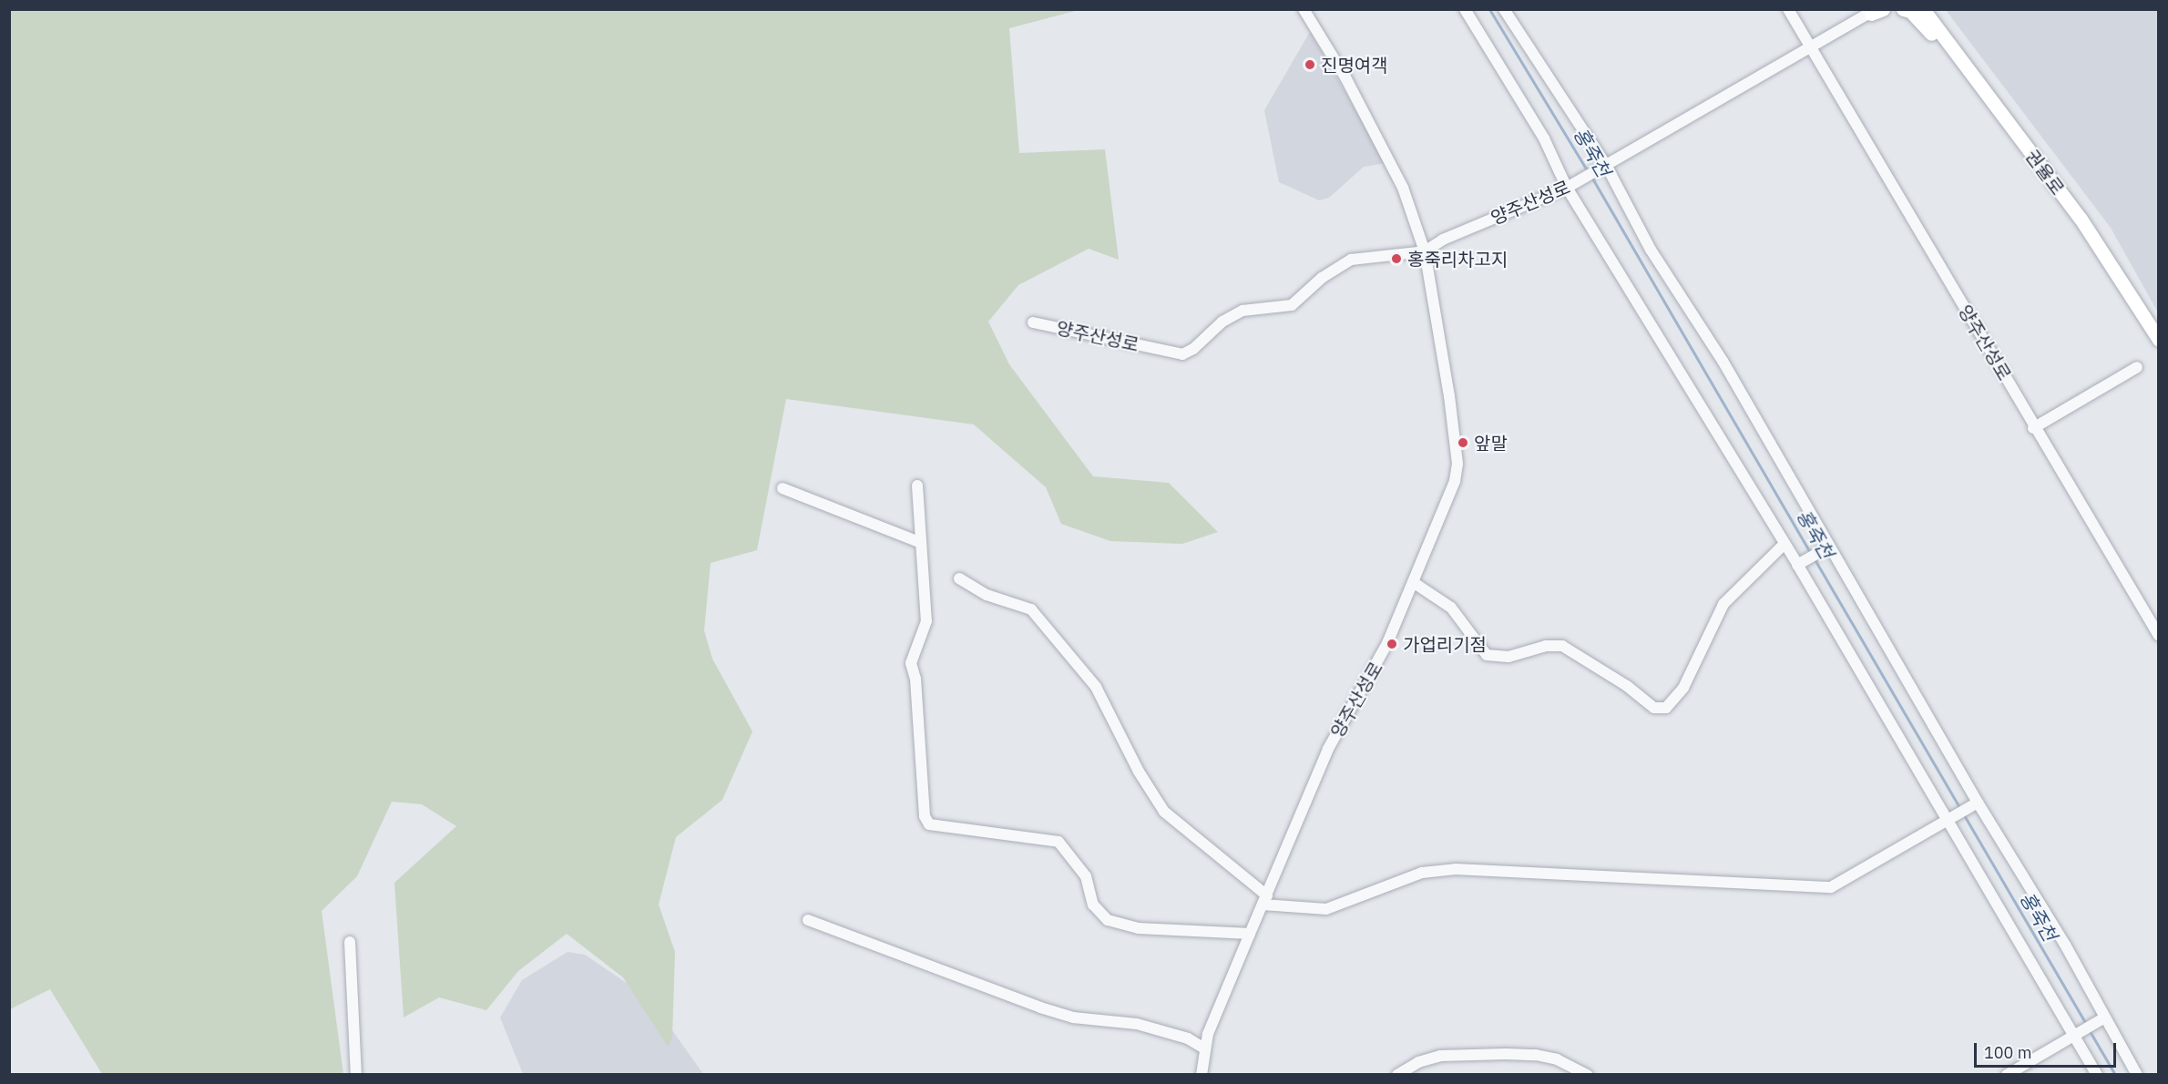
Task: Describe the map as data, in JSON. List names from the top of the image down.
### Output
{
  "streets": {
    "main road": ["권율로"],
    "street": ["양주산성로"]
  },
  "water": ["홍죽천"],
  "places": [
    "진명여객",
    "홍죽리차고지",
    "앞말",
    "가업리기점"
  ],
  "scale_bar": "100 m"
}
